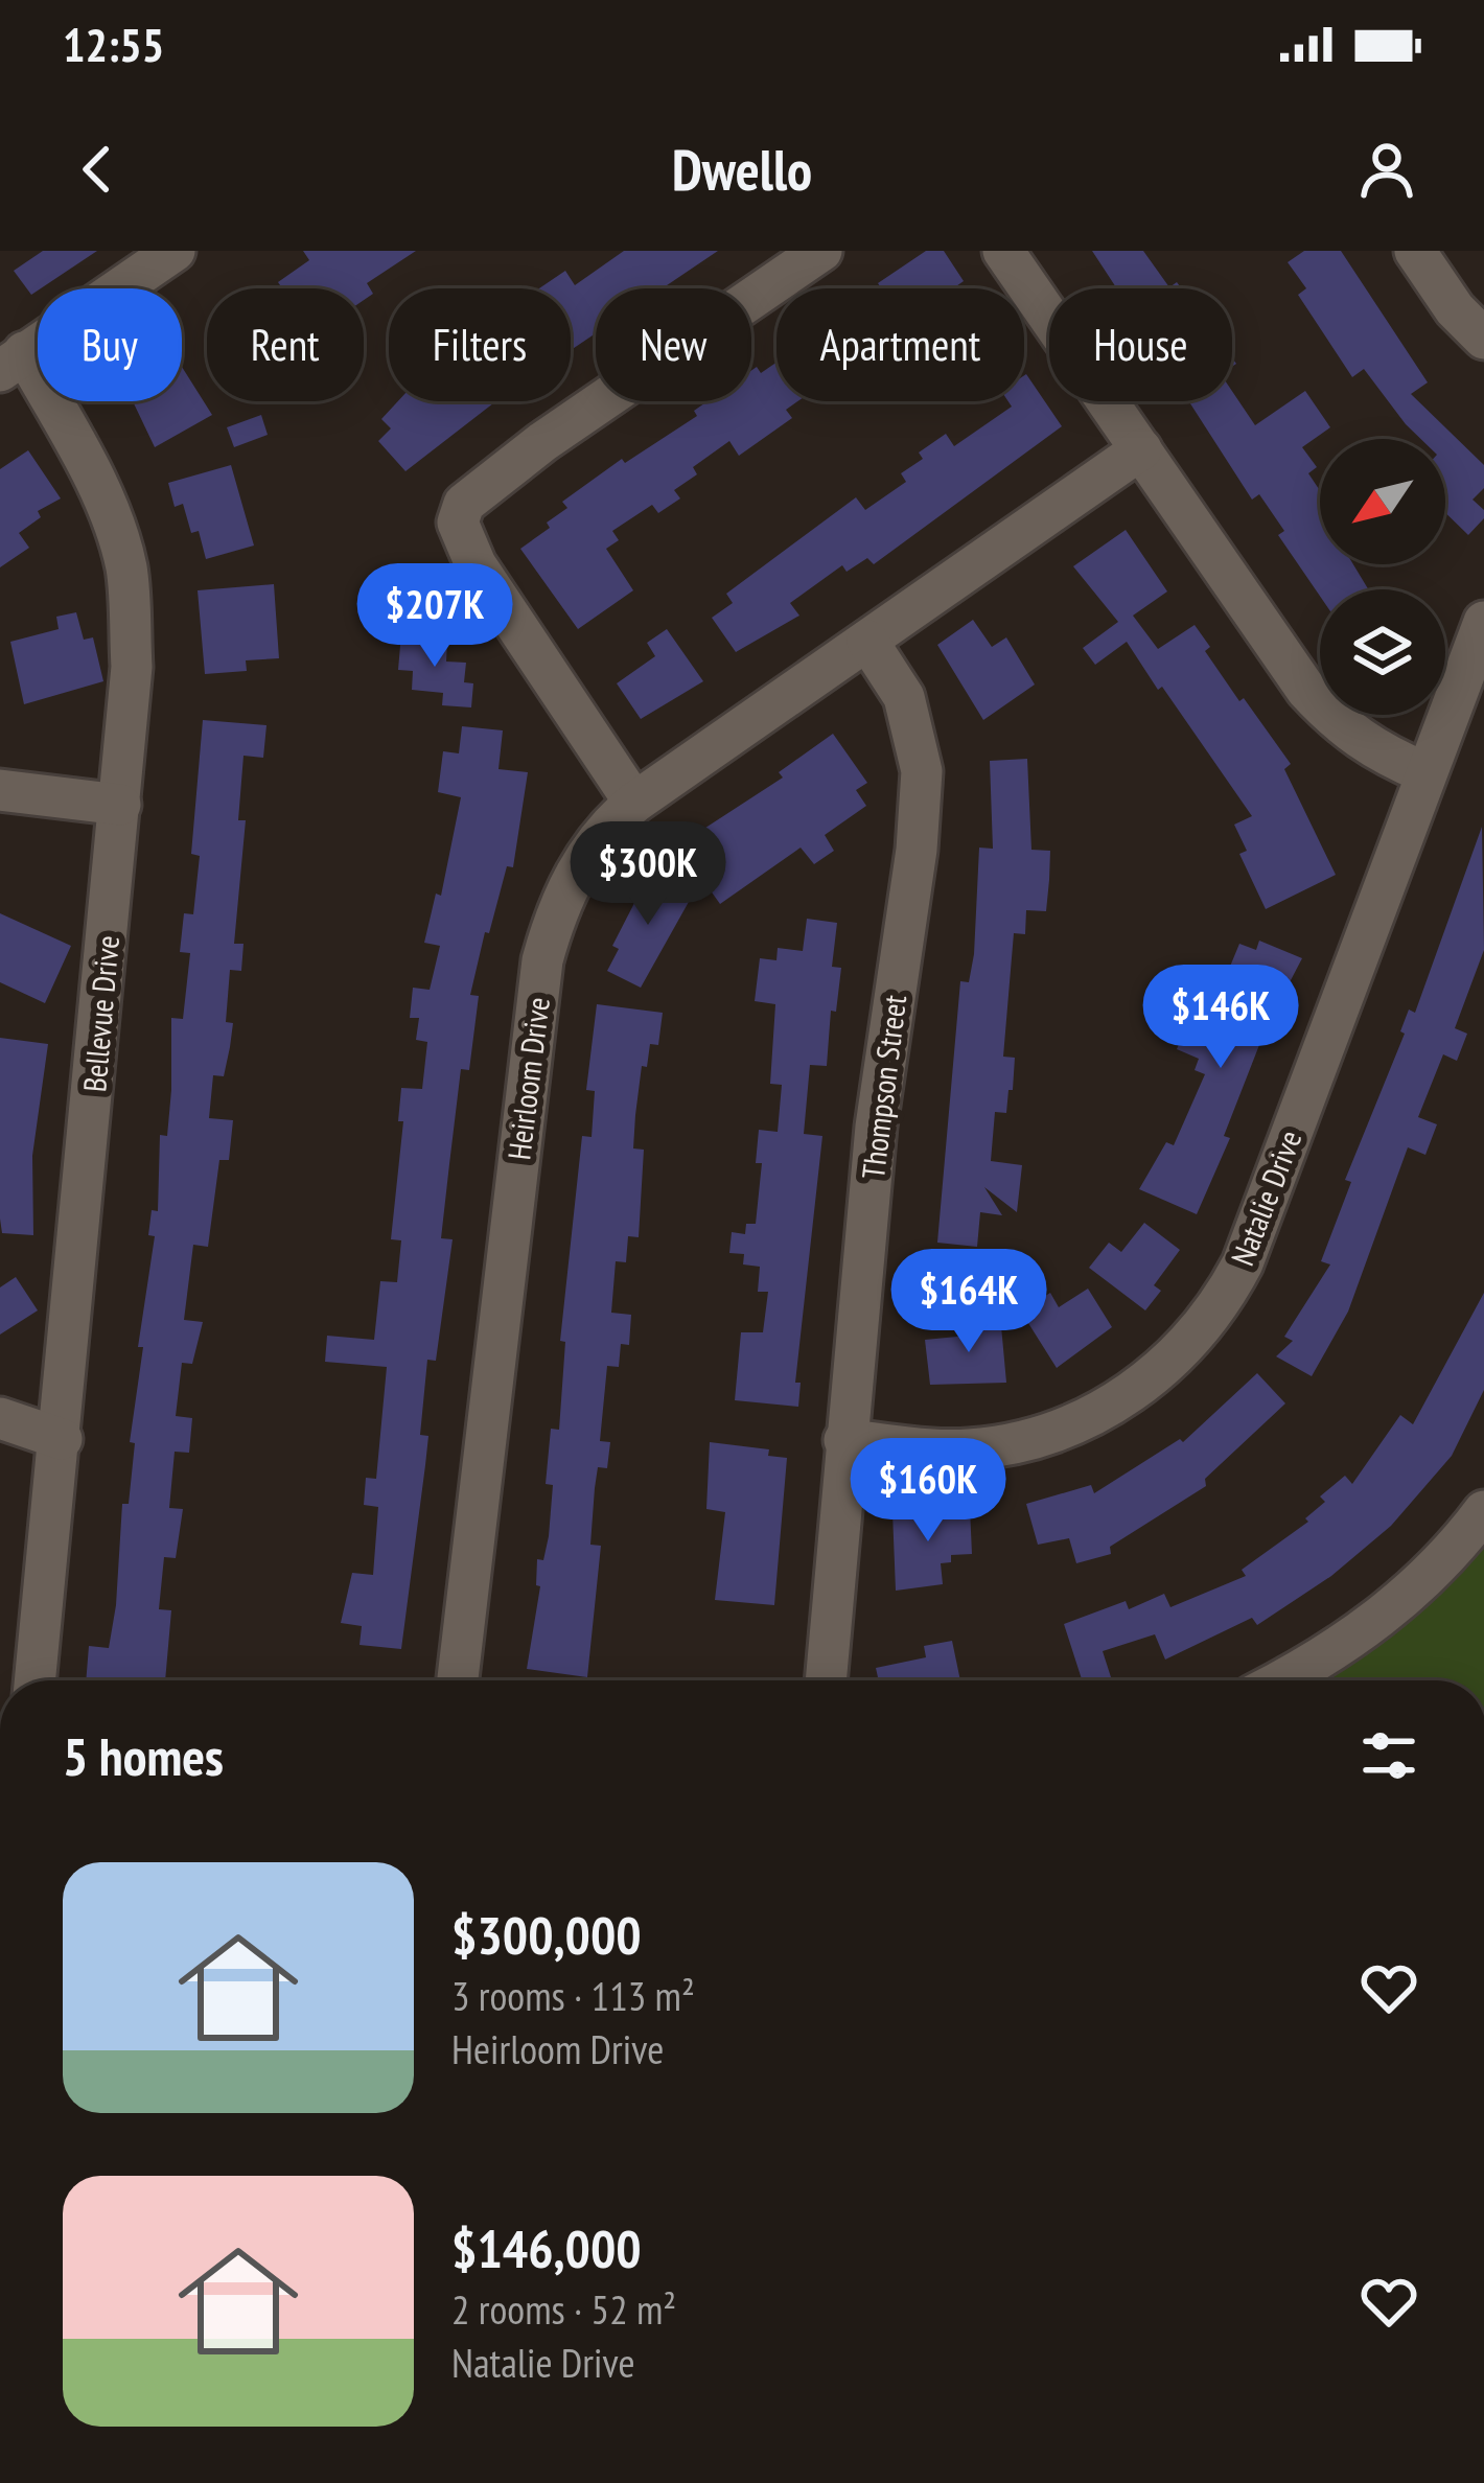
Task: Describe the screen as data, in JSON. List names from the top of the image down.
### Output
{
  "streets": {
    "street": [
      "Bellevue Drive",
      "Heirloom Drive",
      "Thompson Street",
      "Natalie Drive"
    ]
  },
  "crossings": [
    ["Heirloom Drive", "Thompson Street"],
    ["Thompson Street", "Natalie Drive"]
  ],
  "north": "bottom left",
  "page": {
    "status": "12:55",
    "header": "Dwello",
    "chip": [
      "Buy",
      "Rent",
      "Filters",
      "New",
      "Apartment",
      "House"
    ],
    "price": [
      "$207K",
      "$300K",
      "$146K",
      "$164K",
      "$160K"
    ],
    "heading": "5 homes",
    "list": [
      {
        "name": "$300,000",
        "note": "3 rooms · 113 m² · Heirloom Drive"
      },
      {
        "name": "$146,000",
        "note": "2 rooms · 52 m² · Natalie Drive"
      }
    ]
  }
}
